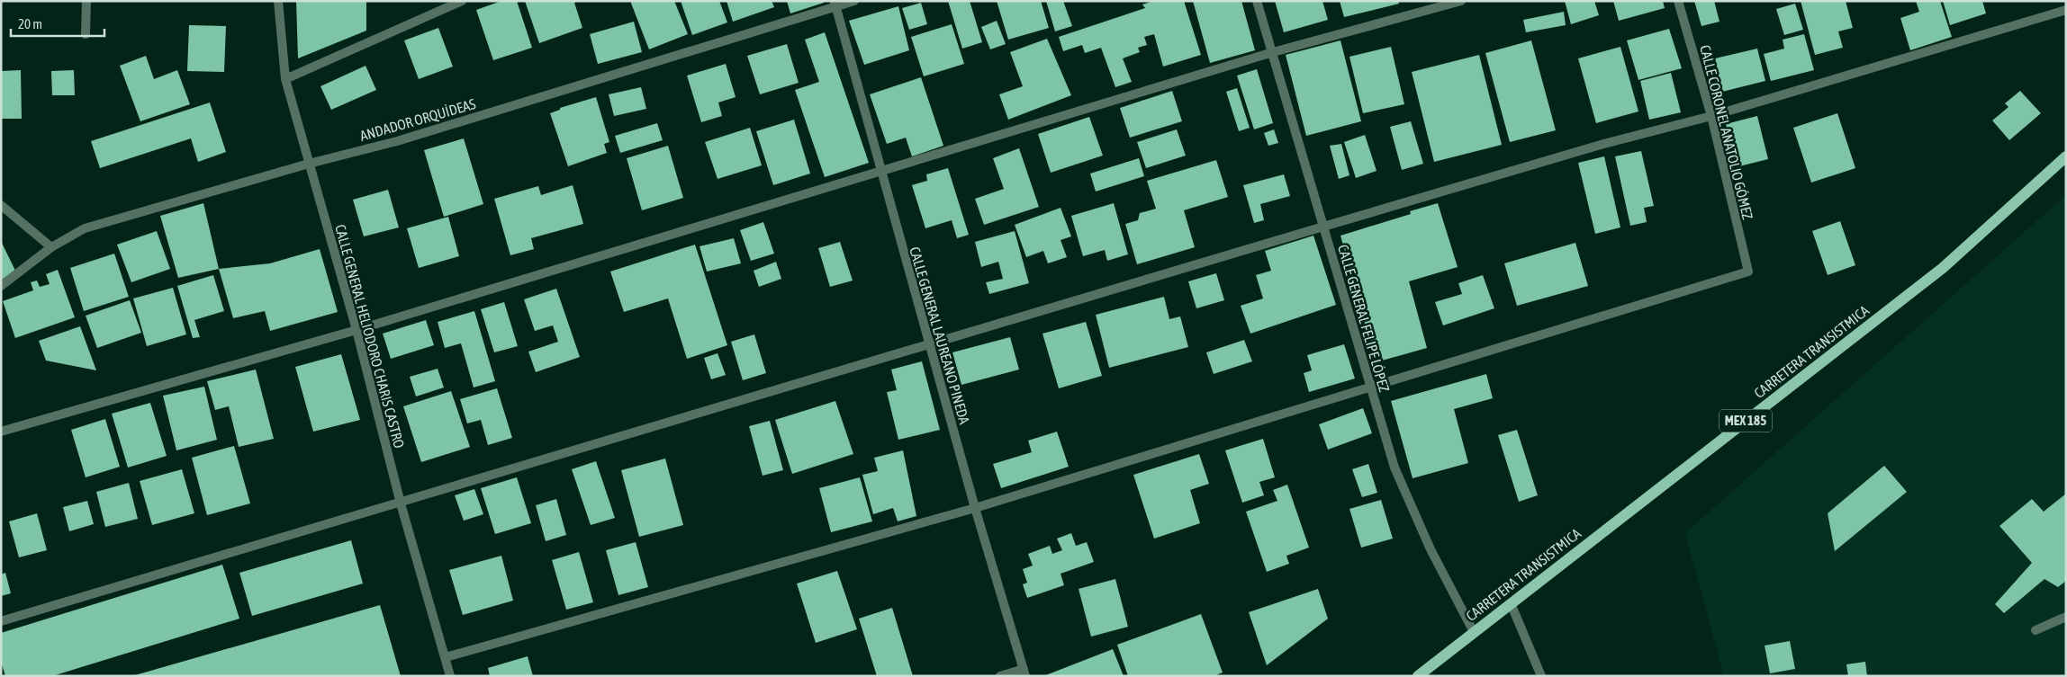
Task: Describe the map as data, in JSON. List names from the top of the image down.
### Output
{
  "streets": {
    "main road": ["CARRETERA TRANSISTMICA", "MEX 185"],
    "street": [
      "ANDADOR ORQUÍDEAS",
      "CALLE CORONEL ANATOLIO GÓMEZ",
      "CALLE GENERAL FELIPE LÓPEZ",
      "CALLE GENERAL LAUREANO PINEDA",
      "CALLE GENERAL HELIODORO CHARIS CASTRO"
    ]
  },
  "crossings": [
    ["ANDADOR ORQUÍDEAS", "CALLE GENERAL LAUREANO PINEDA"],
    ["ANDADOR ORQUÍDEAS", "CALLE GENERAL HELIODORO CHARIS CASTRO"],
    ["CALLE CORONEL ANATOLIO GÓMEZ", "CALLE GENERAL FELIPE LÓPEZ"],
    ["CALLE GENERAL FELIPE LÓPEZ", "CARRETERA TRANSISTMICA"]
  ],
  "scale_bar": "20 m"
}
